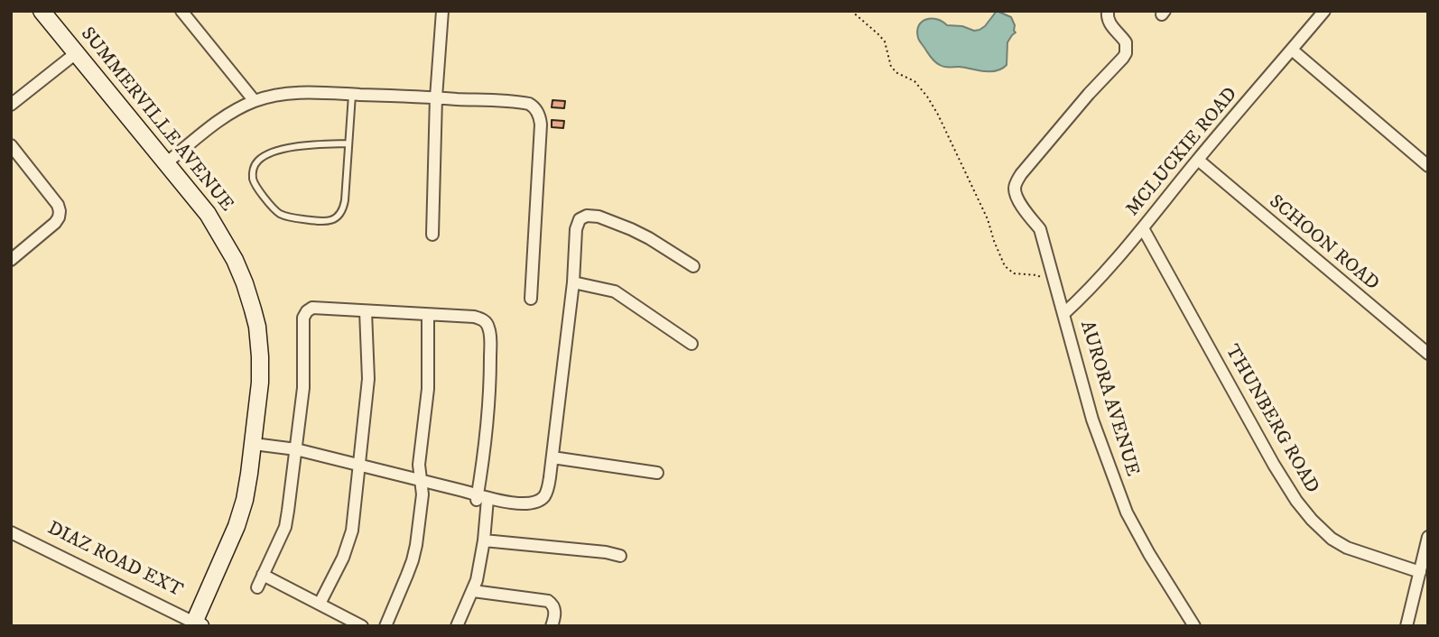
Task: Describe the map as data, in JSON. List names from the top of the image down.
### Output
{
  "streets": {
    "street": [
      "SUMMERVILLE AVENUE",
      "MCLUCKIE ROAD",
      "SCHOON ROAD",
      "AURORA AVENUE",
      "THUNBERG ROAD",
      "DIAZ ROAD EXT"
    ]
  },
  "crossings": [
    ["SUMMERVILLE AVENUE", "DIAZ ROAD EXT"],
    ["MCLUCKIE ROAD", "SCHOON ROAD"],
    ["MCLUCKIE ROAD", "AURORA AVENUE"],
    ["MCLUCKIE ROAD", "THUNBERG ROAD"]
  ]
}
